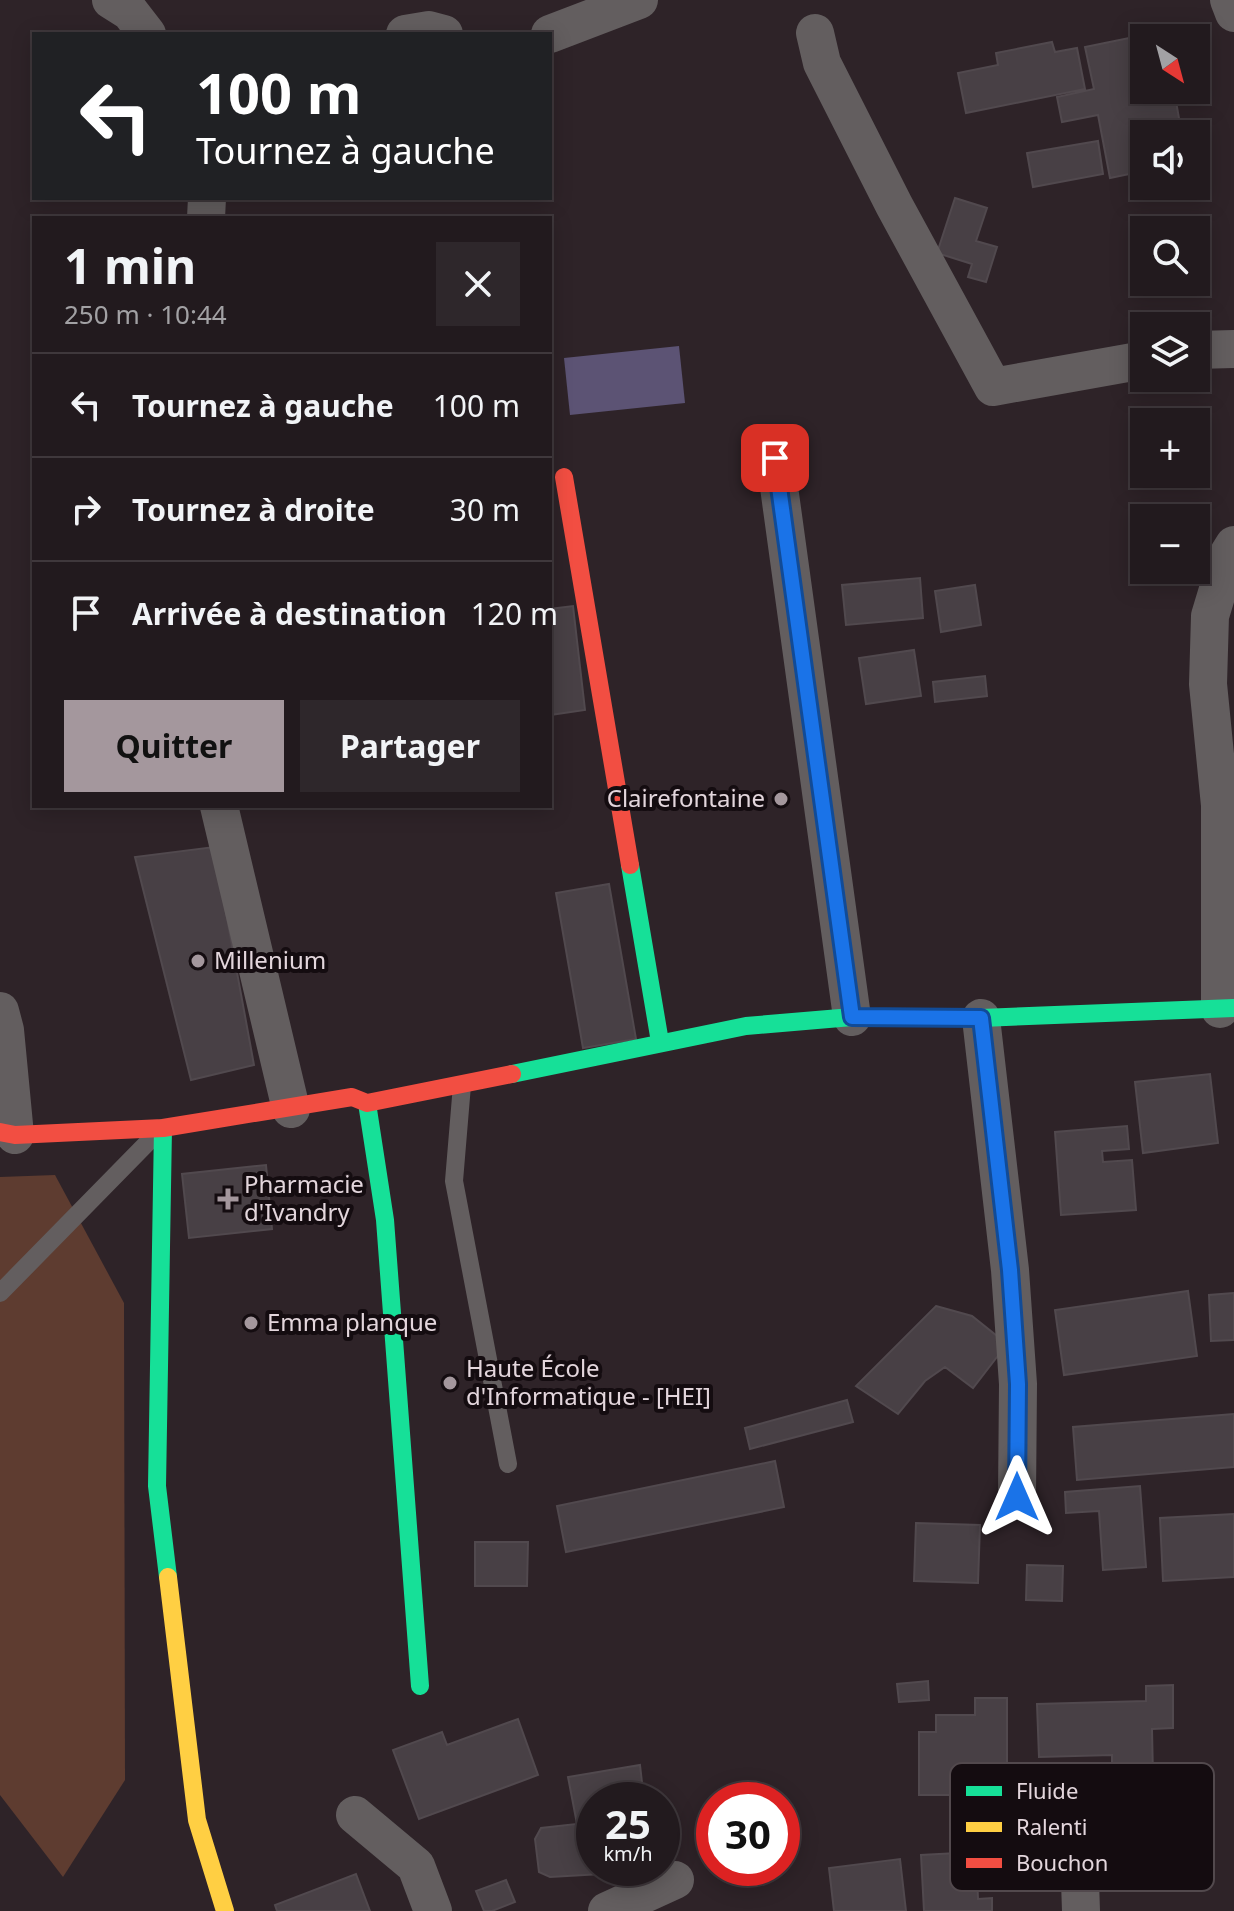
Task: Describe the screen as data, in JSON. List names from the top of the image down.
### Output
{
  "places": {
    "other": [
      "Clairefontaine",
      "Millenium",
      "Emma planque",
      "Haute École d'Informatique - [HEI]"
    ],
    "health": ["Pharmacie d'Ivandry"]
  },
  "legend": ["Fluide", "Ralenti", "Bouchon"],
  "north": "bottom right",
  "page": {
    "map_buttons": ["+", "−"],
    "turn": ["100 m", "Tournez à gauche"],
    "heading": ["1 min", "250 m · 10:44"],
    "list": [
      {
        "name": "Tournez à gauche",
        "value": "100 m"
      },
      {
        "name": "Tournez à droite",
        "value": "30 m"
      },
      {
        "name": "Arrivée à destination",
        "value": "120 m"
      }
    ],
    "buttons": ["Quitter", "Partager"],
    "speed": "25 km/h",
    "limit": "30"
  }
}
